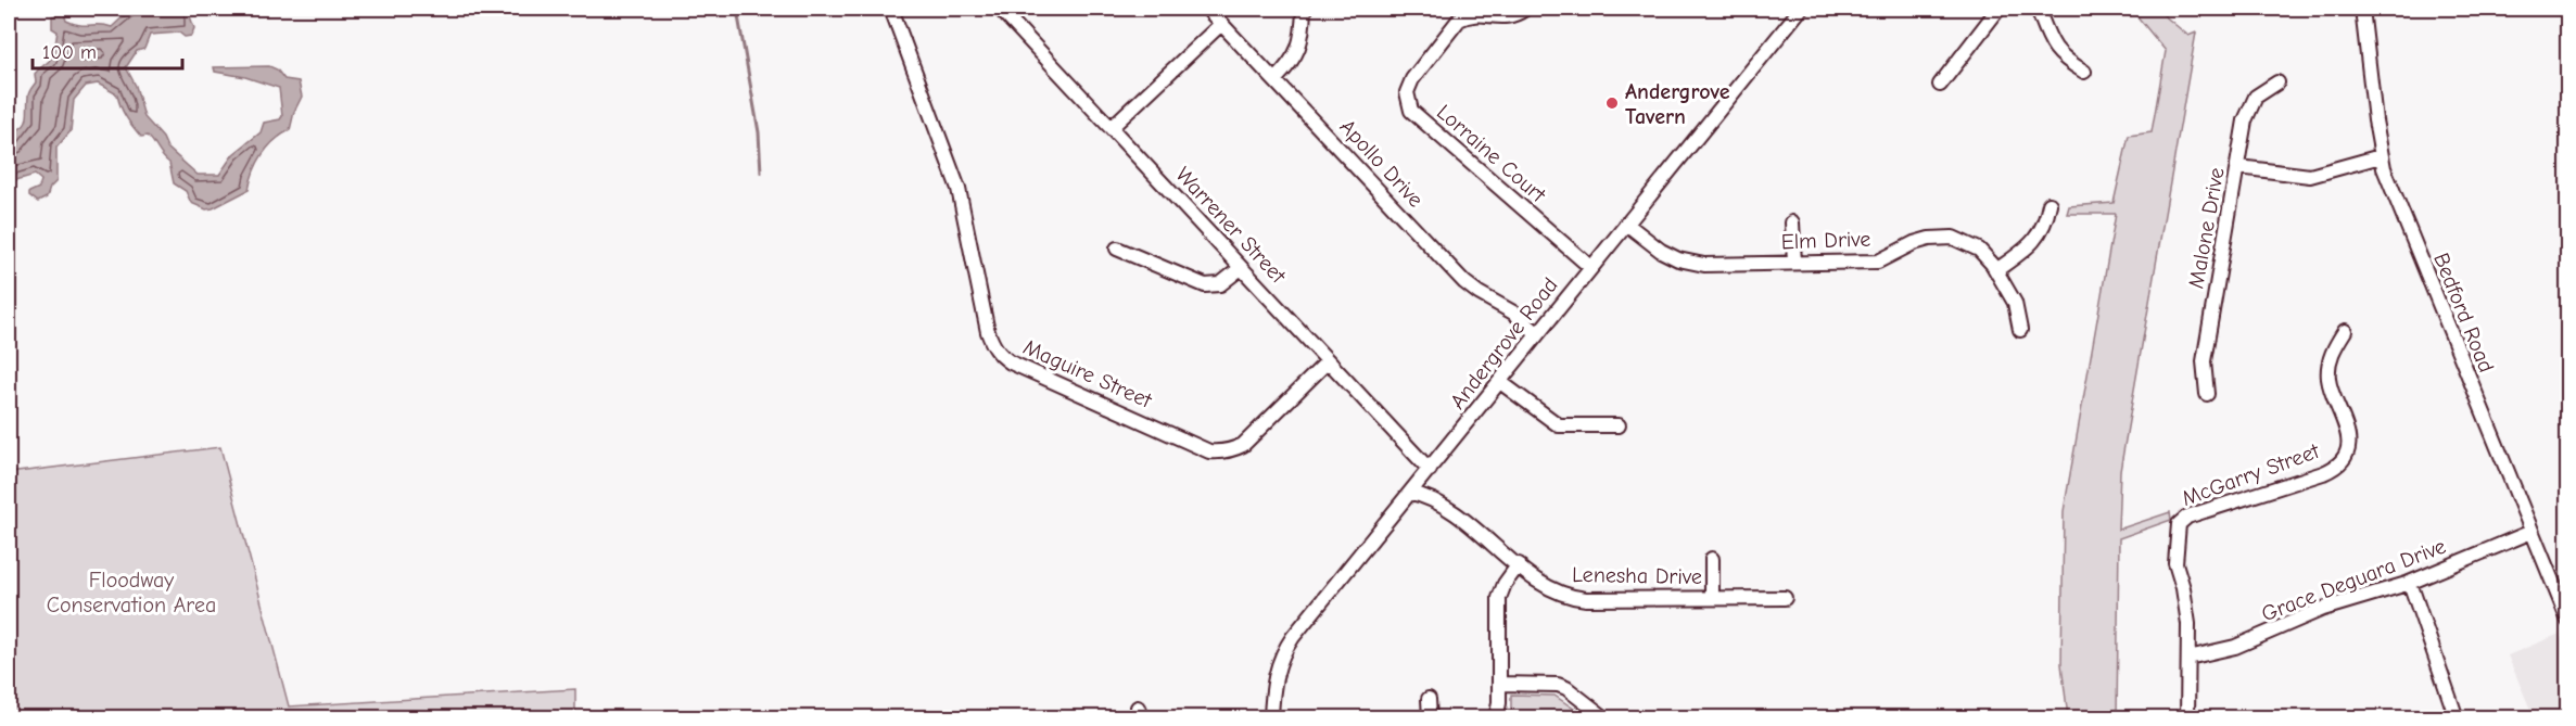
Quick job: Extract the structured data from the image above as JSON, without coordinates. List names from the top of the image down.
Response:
{
  "streets": {
    "street": [
      "Lorraine Court",
      "Apollo Drive",
      "Warrener Street",
      "Malone Drive",
      "Elm Drive",
      "Bedford Road",
      "Andergrove Road",
      "Maguire Street",
      "McGarry Street",
      "Lenesha Drive",
      "Grace Deguara Drive"
    ]
  },
  "crossings": [
    ["Lorraine Court", "Andergrove Road"],
    ["Apollo Drive", "Andergrove Road"],
    ["Warrener Street", "Andergrove Road"],
    ["Warrener Street", "Maguire Street"],
    ["Warrener Street", "Lenesha Drive"],
    ["Elm Drive", "Andergrove Road"],
    ["Bedford Road", "Grace Deguara Drive"],
    ["Andergrove Road", "Lenesha Drive"],
    ["McGarry Street", "Grace Deguara Drive"]
  ],
  "parks": ["Floodway Conservation Area"],
  "places": ["Andergrove Tavern"],
  "scale_bar": "100 m"
}
